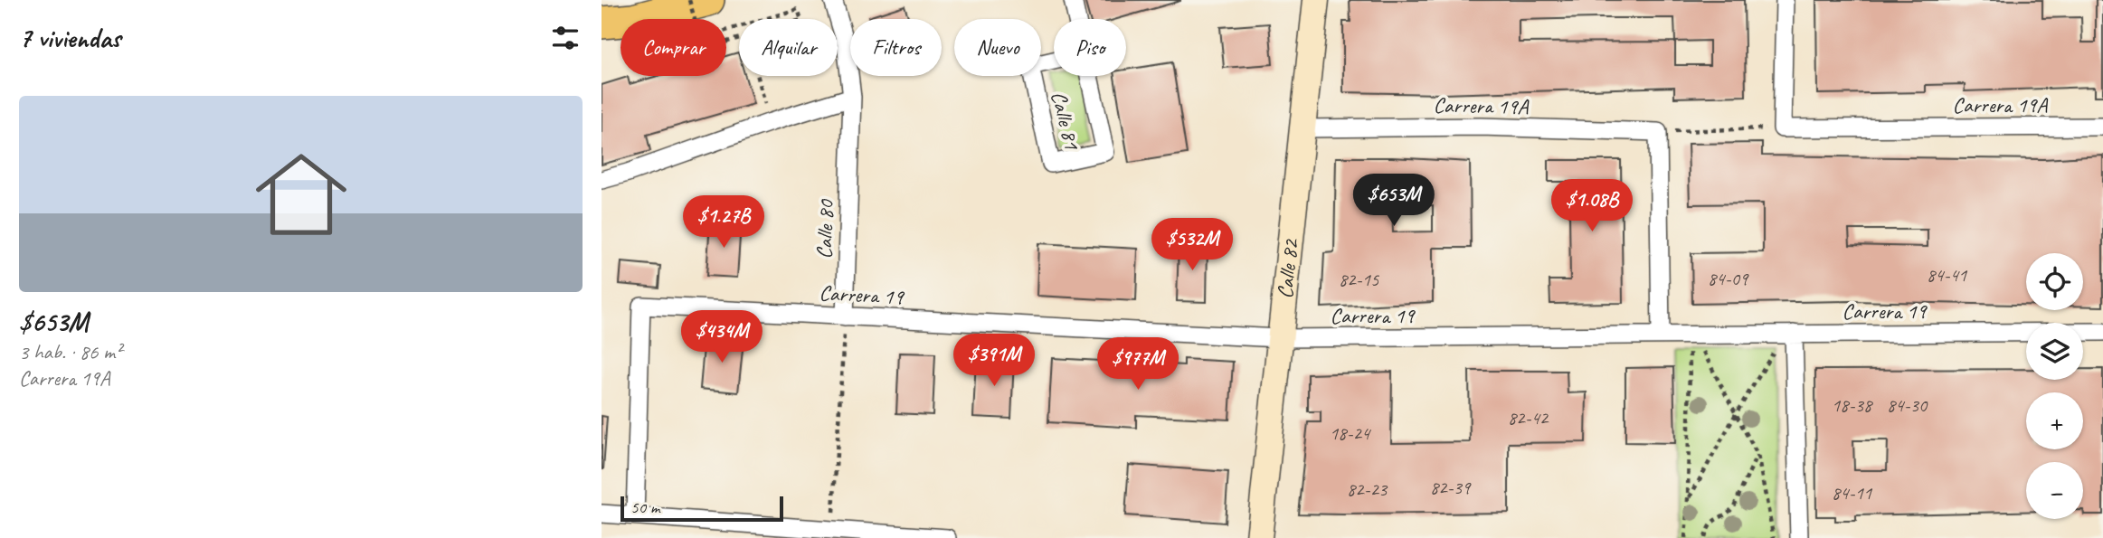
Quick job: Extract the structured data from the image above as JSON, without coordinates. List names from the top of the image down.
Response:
{
  "streets": {
    "main road": ["Calle 82"],
    "street": [
      "Carrera 19A",
      "Calle 81",
      "Calle 80",
      "Carrera 19"
    ]
  },
  "crossings": [
    ["Carrera 19A", "Calle 82"],
    ["Calle 80", "Carrera 19"],
    ["Calle 82", "Carrera 19"]
  ],
  "house_numbers": [
    "84-41",
    "84-09",
    "82-15",
    "18-38",
    "84-30",
    "82-42",
    "18-24",
    "82-39",
    "82-23",
    "84-11"
  ],
  "scale_bar": "50 m",
  "page": {
    "heading": "7 viviendas",
    "chip": [
      "Comprar",
      "Alquilar",
      "Filtros",
      "Nuevo",
      "Piso"
    ],
    "list": [
      {
        "name": "$653M",
        "note": "3 hab. · 86 m² · Carrera 19A"
      }
    ],
    "price": [
      "$653M",
      "$1.08B",
      "$1.27B",
      "$532M",
      "$434M",
      "$391M",
      "$977M"
    ],
    "map_buttons": ["+", "−"],
    "scale": "50 m"
  }
}
